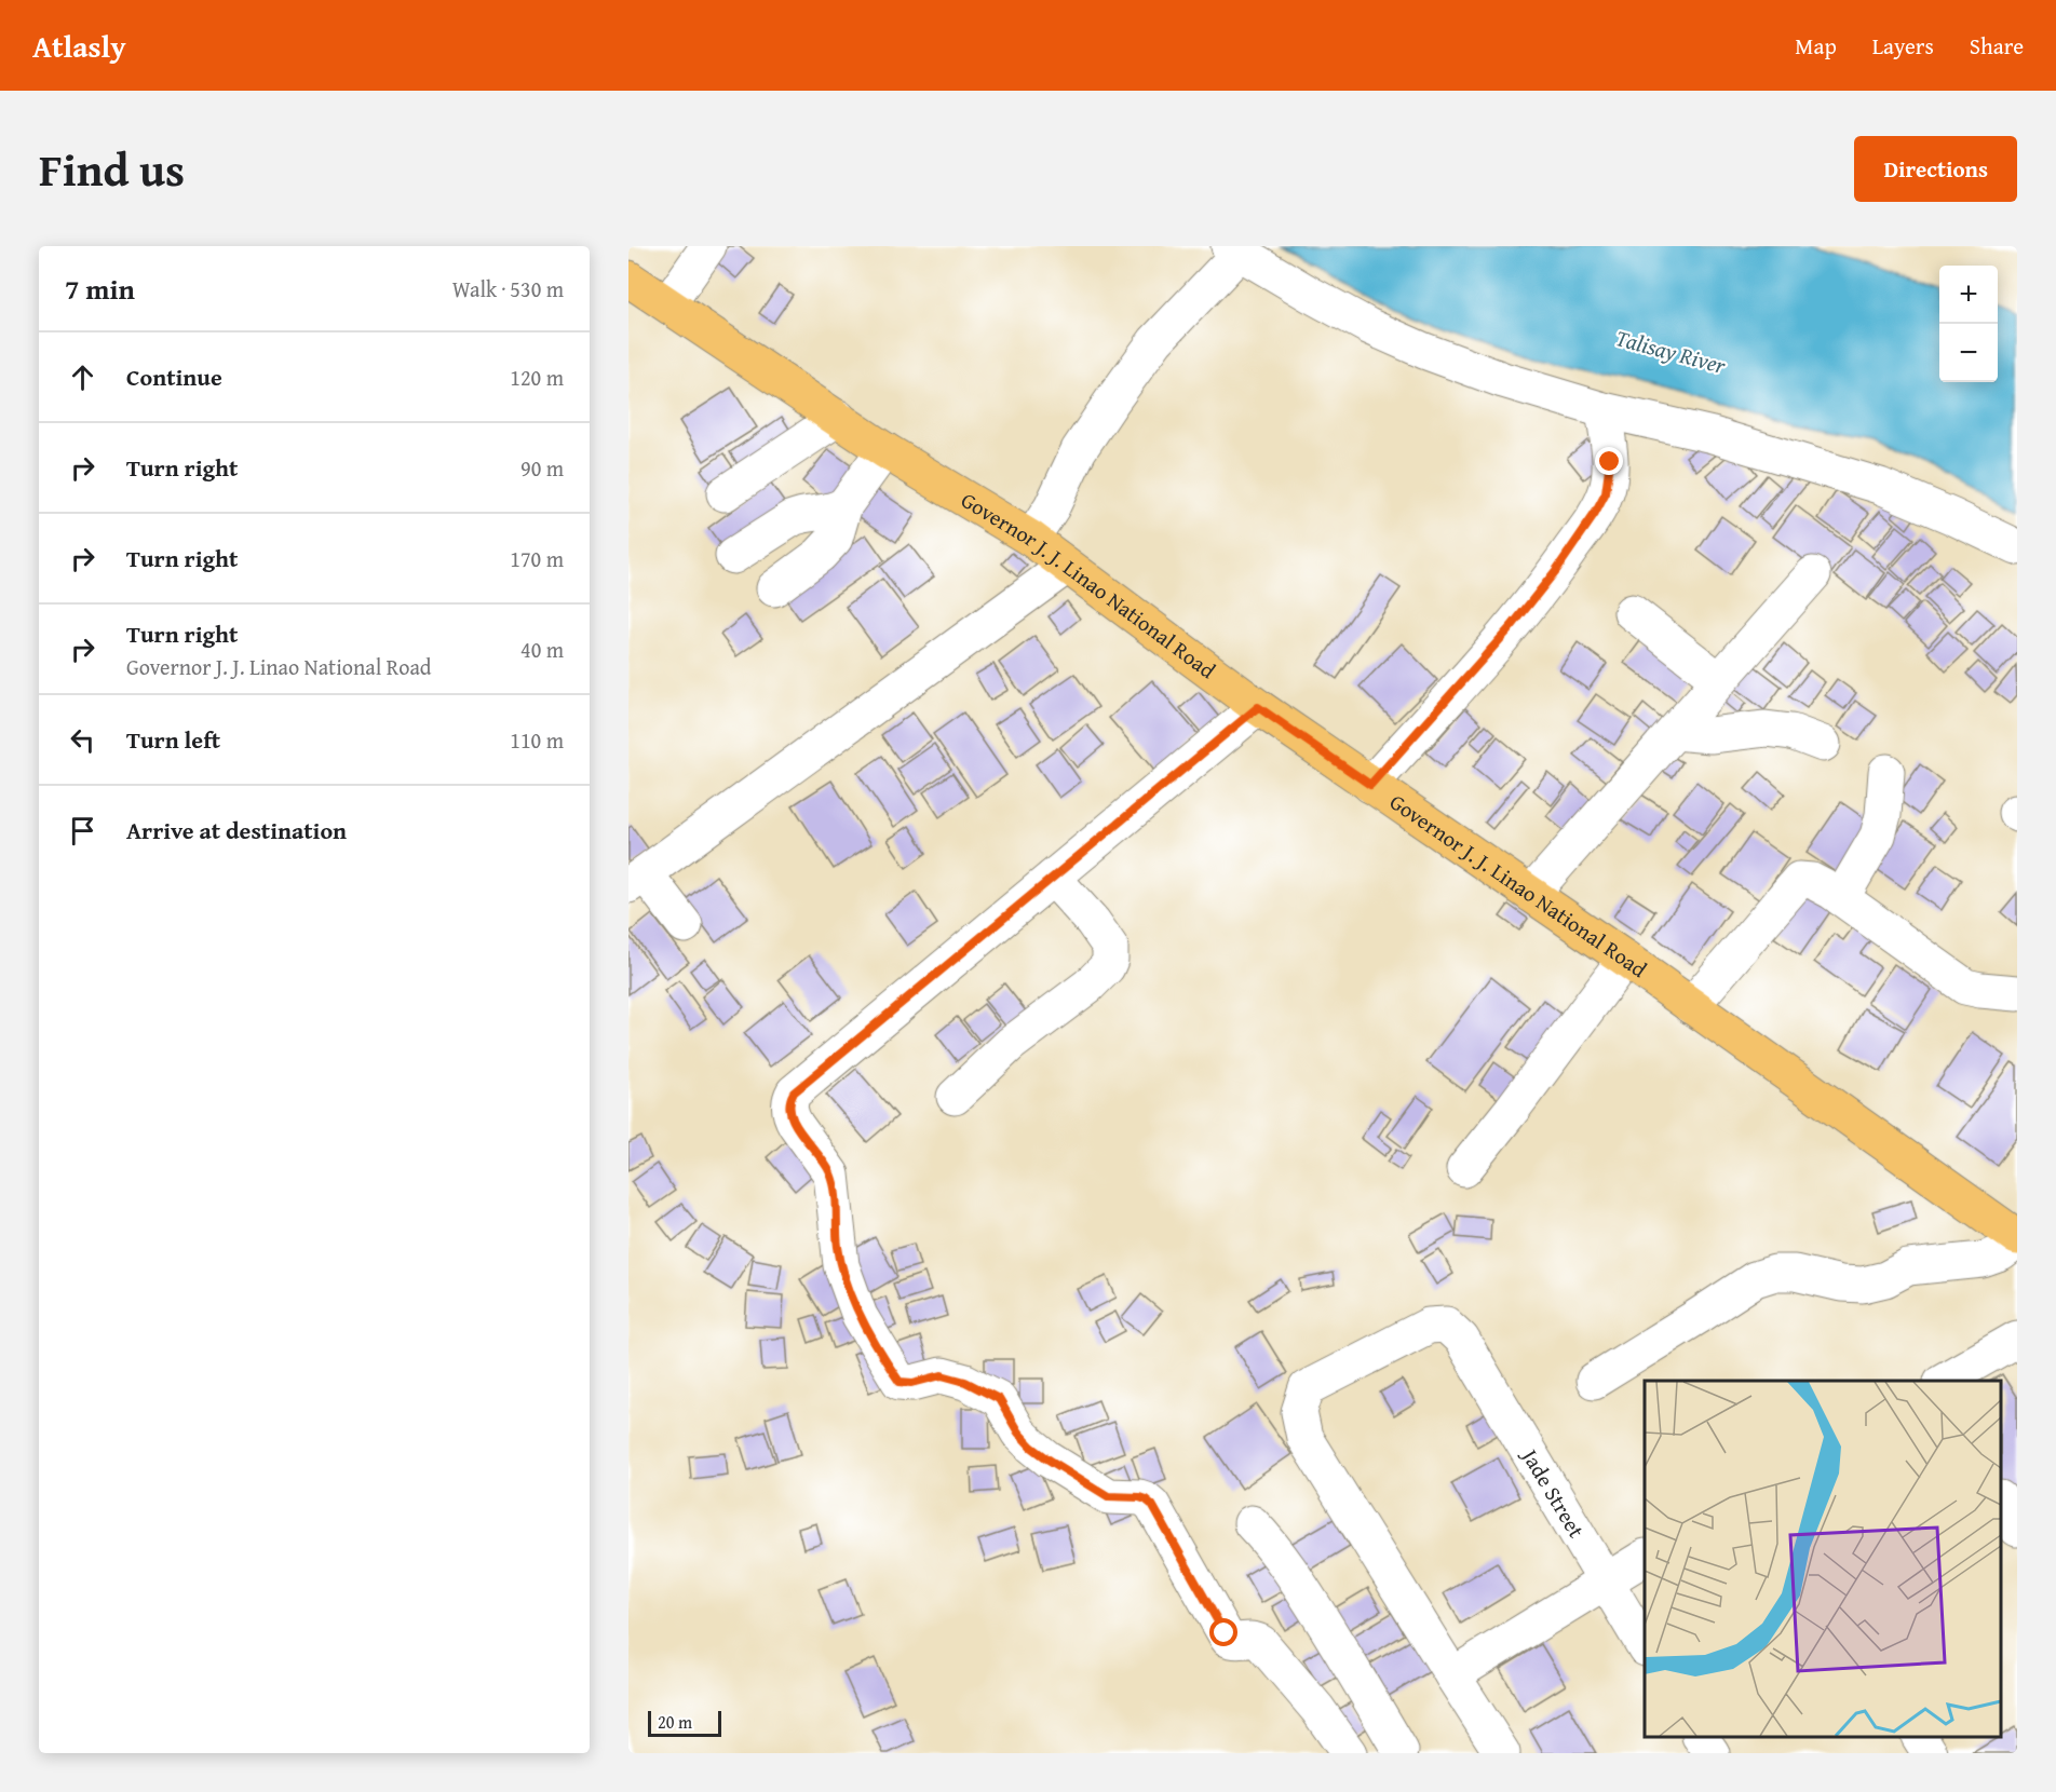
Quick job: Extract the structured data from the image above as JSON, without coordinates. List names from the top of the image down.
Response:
{
  "streets": {
    "main road": ["Governor J. J. Linao National Road"],
    "street": ["Jade Street"]
  },
  "water": ["Talisay River"],
  "scale_bar": "20 m",
  "page": {
    "header": "Atlasly",
    "nav": ["Map", "Layers", "Share"],
    "title": "Find us",
    "buttons": "Directions",
    "heading": ["7 min", "Walk · 530 m"],
    "map_buttons": ["+", "−"],
    "list": [
      ["Continue", "120 m"],
      ["Turn right", "90 m"],
      ["Turn right", "170 m"],
      ["Turn right", "Governor J. J. Linao National Road", "40 m"],
      ["Turn left", "110 m"],
      "Arrive at destination"
    ],
    "scale": "20 m"
  }
}
